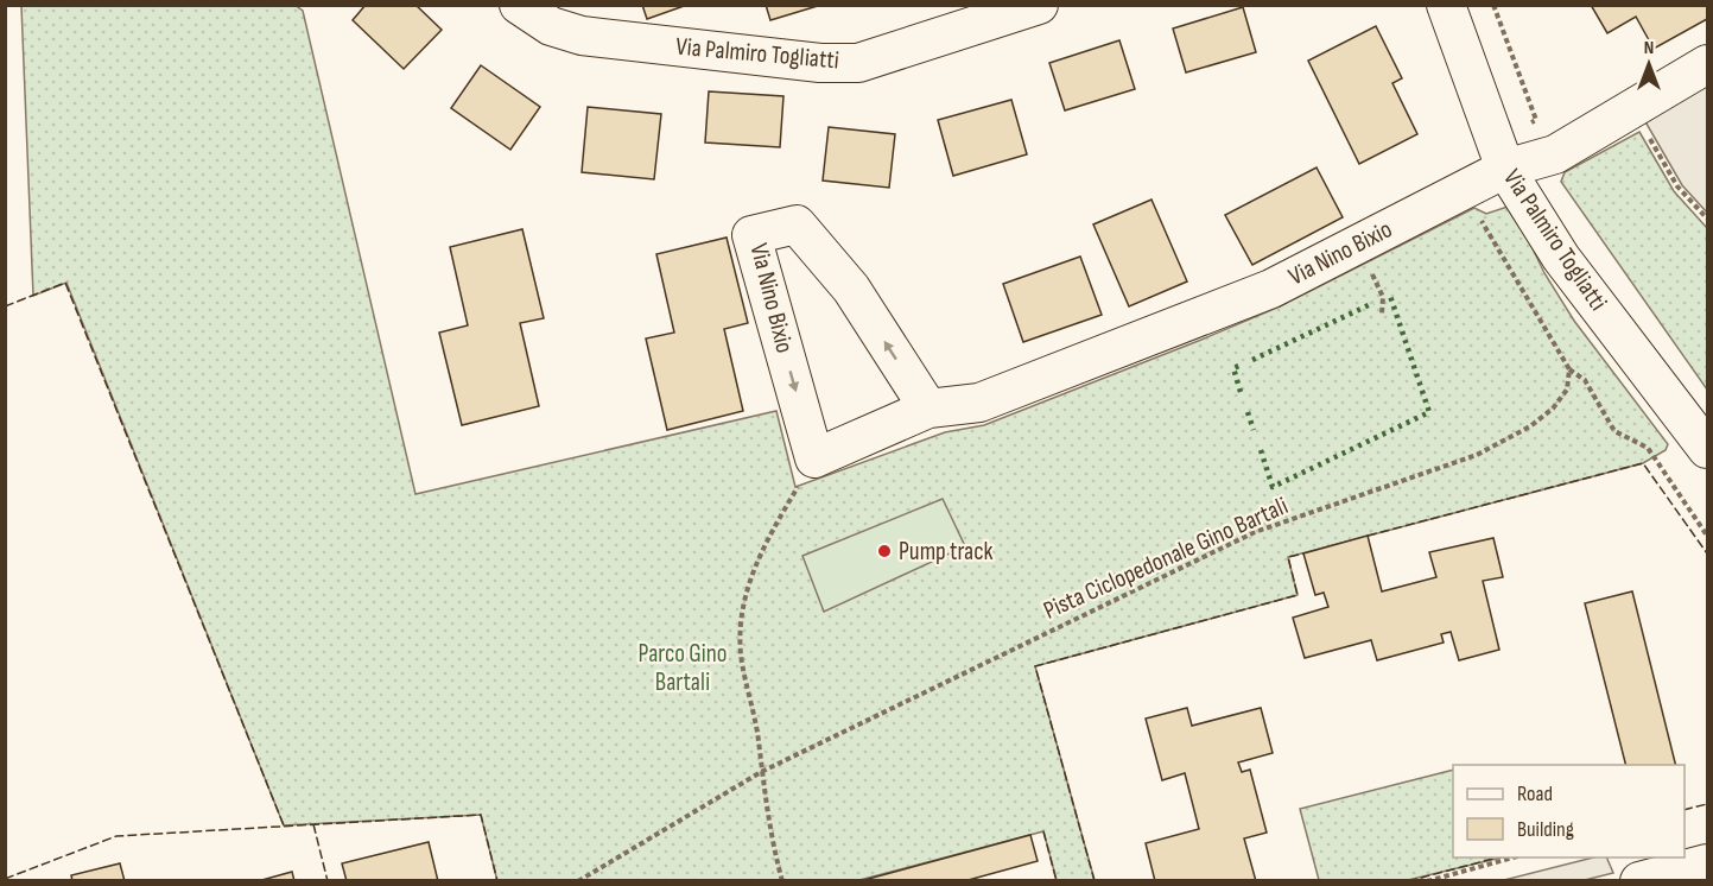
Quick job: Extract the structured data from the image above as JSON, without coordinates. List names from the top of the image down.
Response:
{
  "streets": {
    "street": ["Via Palmiro Togliatti", "Via Nino Bixio"],
    "path": ["Pista Ciclopedonale Gino Bartali"]
  },
  "crossings": [
    ["Via Palmiro Togliatti", "Via Nino Bixio"]
  ],
  "parks": ["Parco Gino Bartali"],
  "places": ["Pump track"],
  "legend": ["Road", "Building"],
  "north": "top"
}
